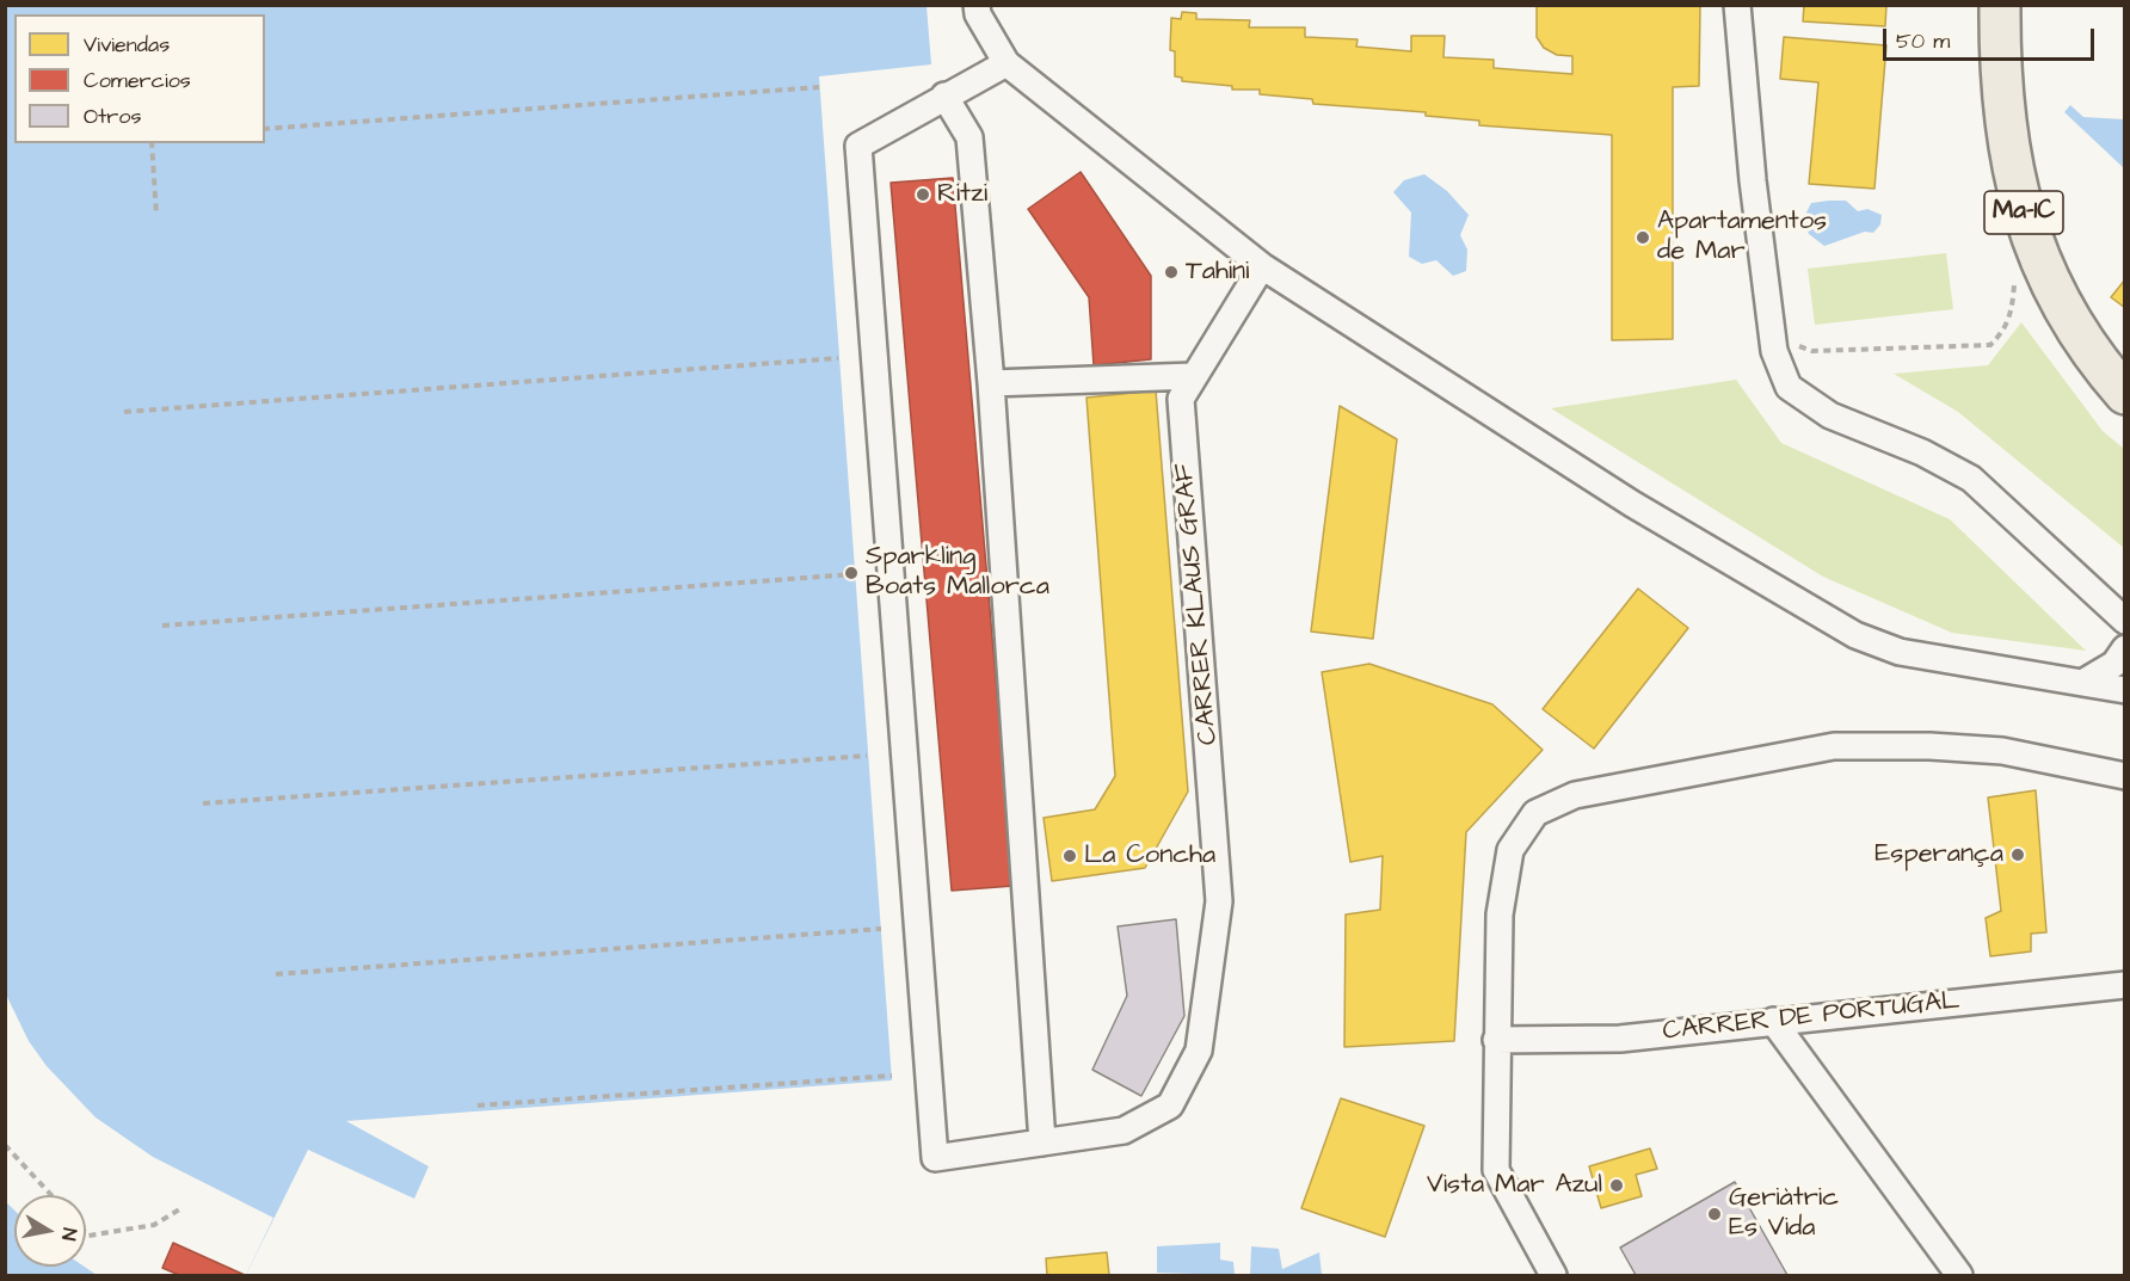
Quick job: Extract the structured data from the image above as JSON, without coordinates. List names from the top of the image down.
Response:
{
  "streets": {
    "main road": ["Ma-1C"],
    "street": ["CARRER KLAUS GRAF", "CARRER DE PORTUGAL"]
  },
  "places": [
    "Ritzi",
    "Apartamentos de Mar",
    "Tahini",
    "Sparkling Boats Mallorca",
    "Esperança",
    "La Concha",
    "Vista Mar Azul",
    "Geriàtric Es Vida"
  ],
  "legend": ["Viviendas", "Comercios", "Otros"],
  "scale_bar": "50 m",
  "north": "right"
}
